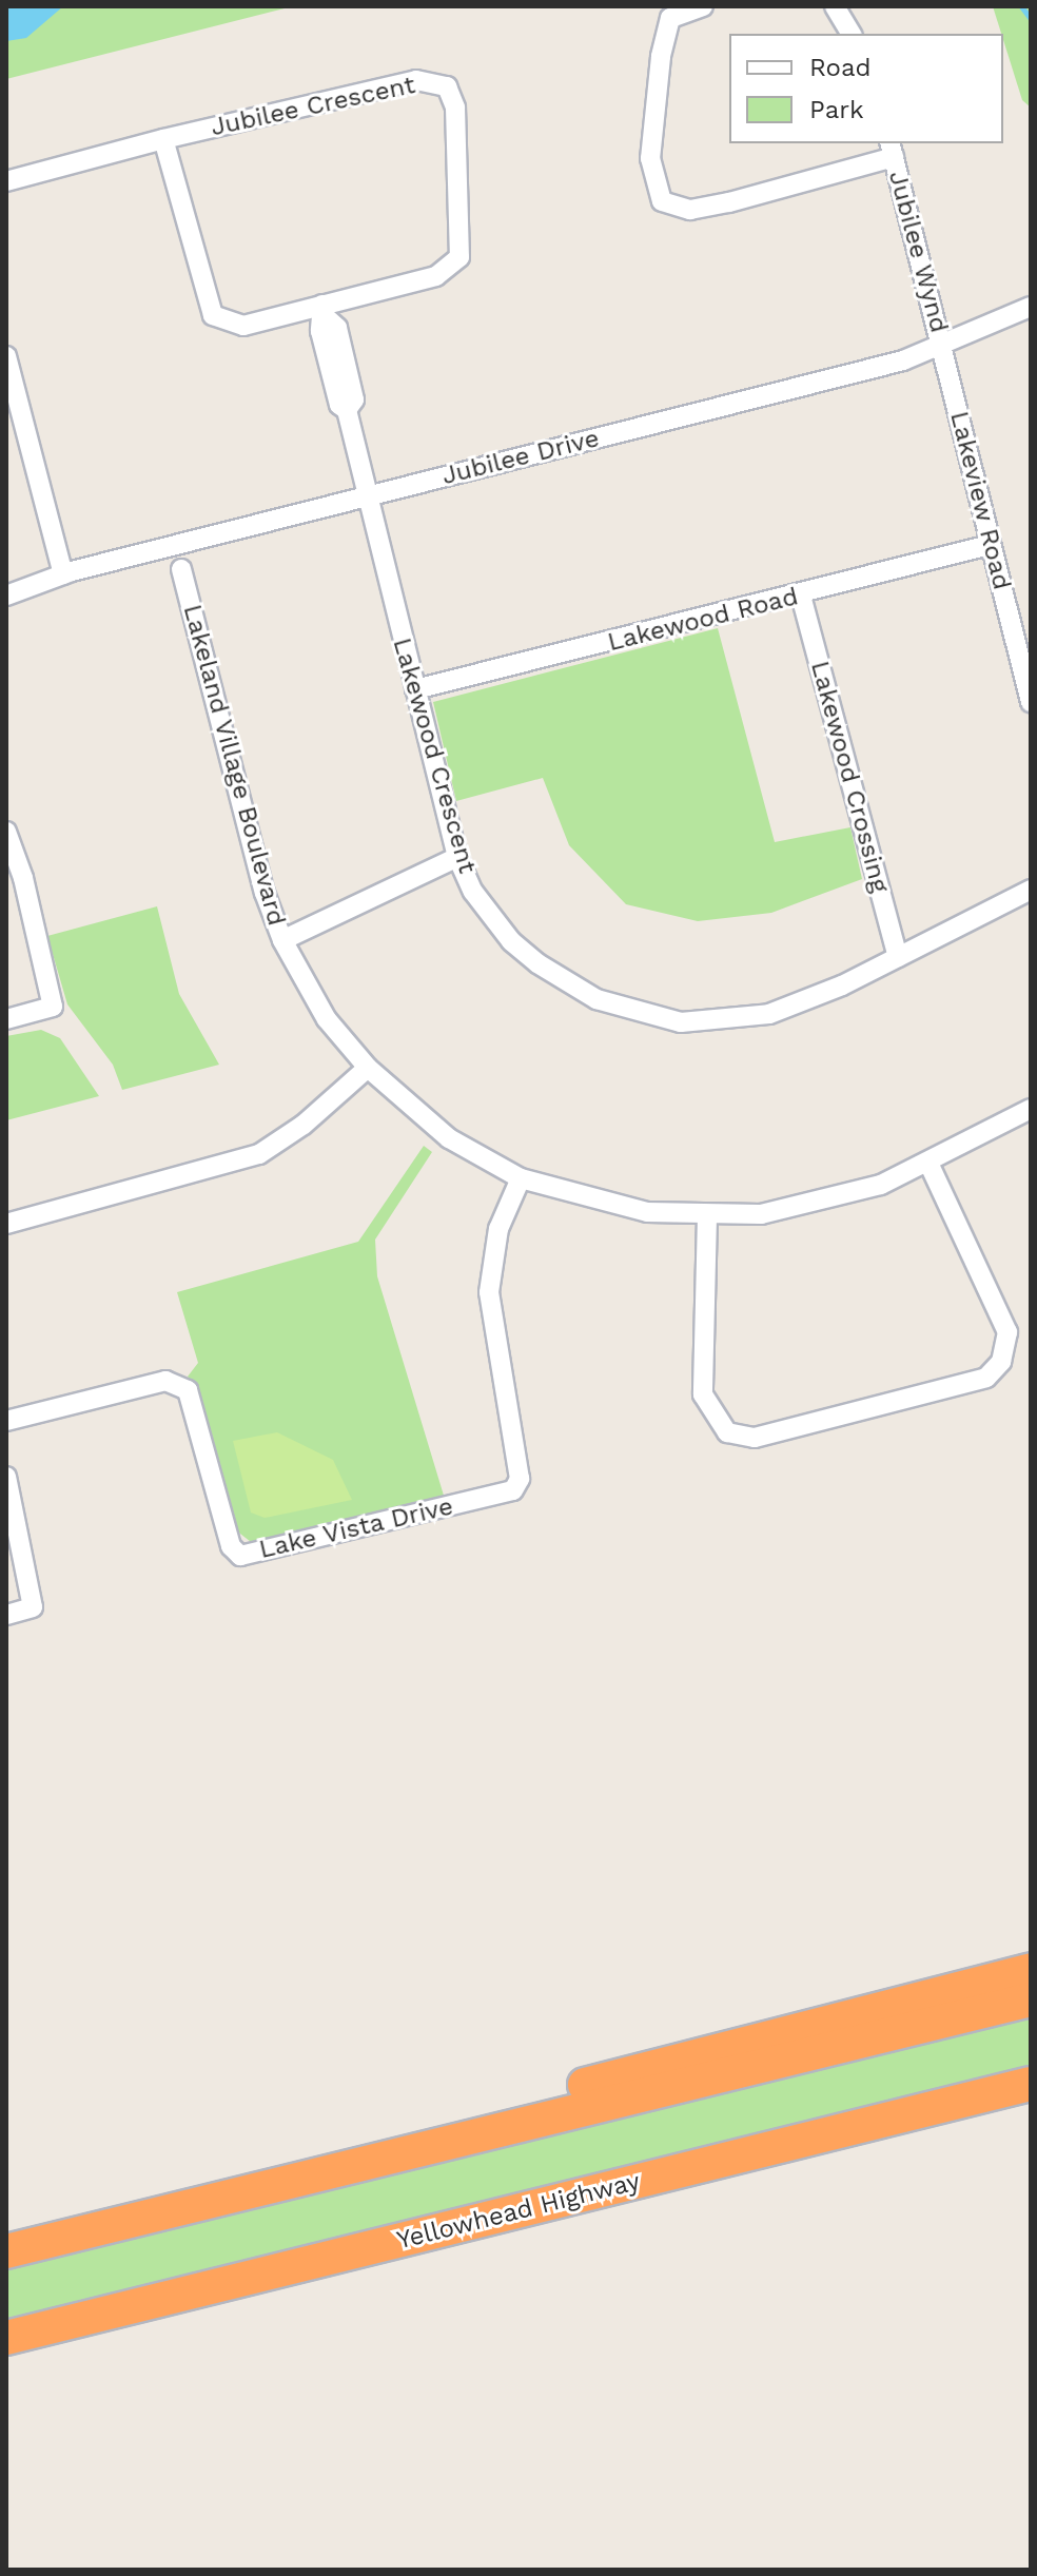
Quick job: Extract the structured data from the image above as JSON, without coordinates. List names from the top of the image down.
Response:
{
  "streets": {
    "highway": ["Yellowhead Highway"],
    "street": [
      "Jubilee Crescent",
      "Jubilee Wynd",
      "Jubilee Drive",
      "Lakeview Road",
      "Lakewood Road",
      "Lakewood Crescent",
      "Lakeland Village Boulevard",
      "Lakewood Crossing",
      "Lake Vista Drive"
    ]
  },
  "crossings": [
    ["Jubilee Wynd", "Jubilee Drive"],
    ["Jubilee Wynd", "Lakeview Road"],
    ["Jubilee Drive", "Lakeview Road"],
    ["Jubilee Drive", "Lakewood Crescent"],
    ["Lakeview Road", "Lakewood Road"],
    ["Lakewood Road", "Lakewood Crescent"],
    ["Lakewood Road", "Lakewood Crossing"],
    ["Lakewood Crescent", "Lakewood Crossing"],
    ["Lakeland Village Boulevard", "Lake Vista Drive"]
  ],
  "legend": ["Road", "Park"]
}
